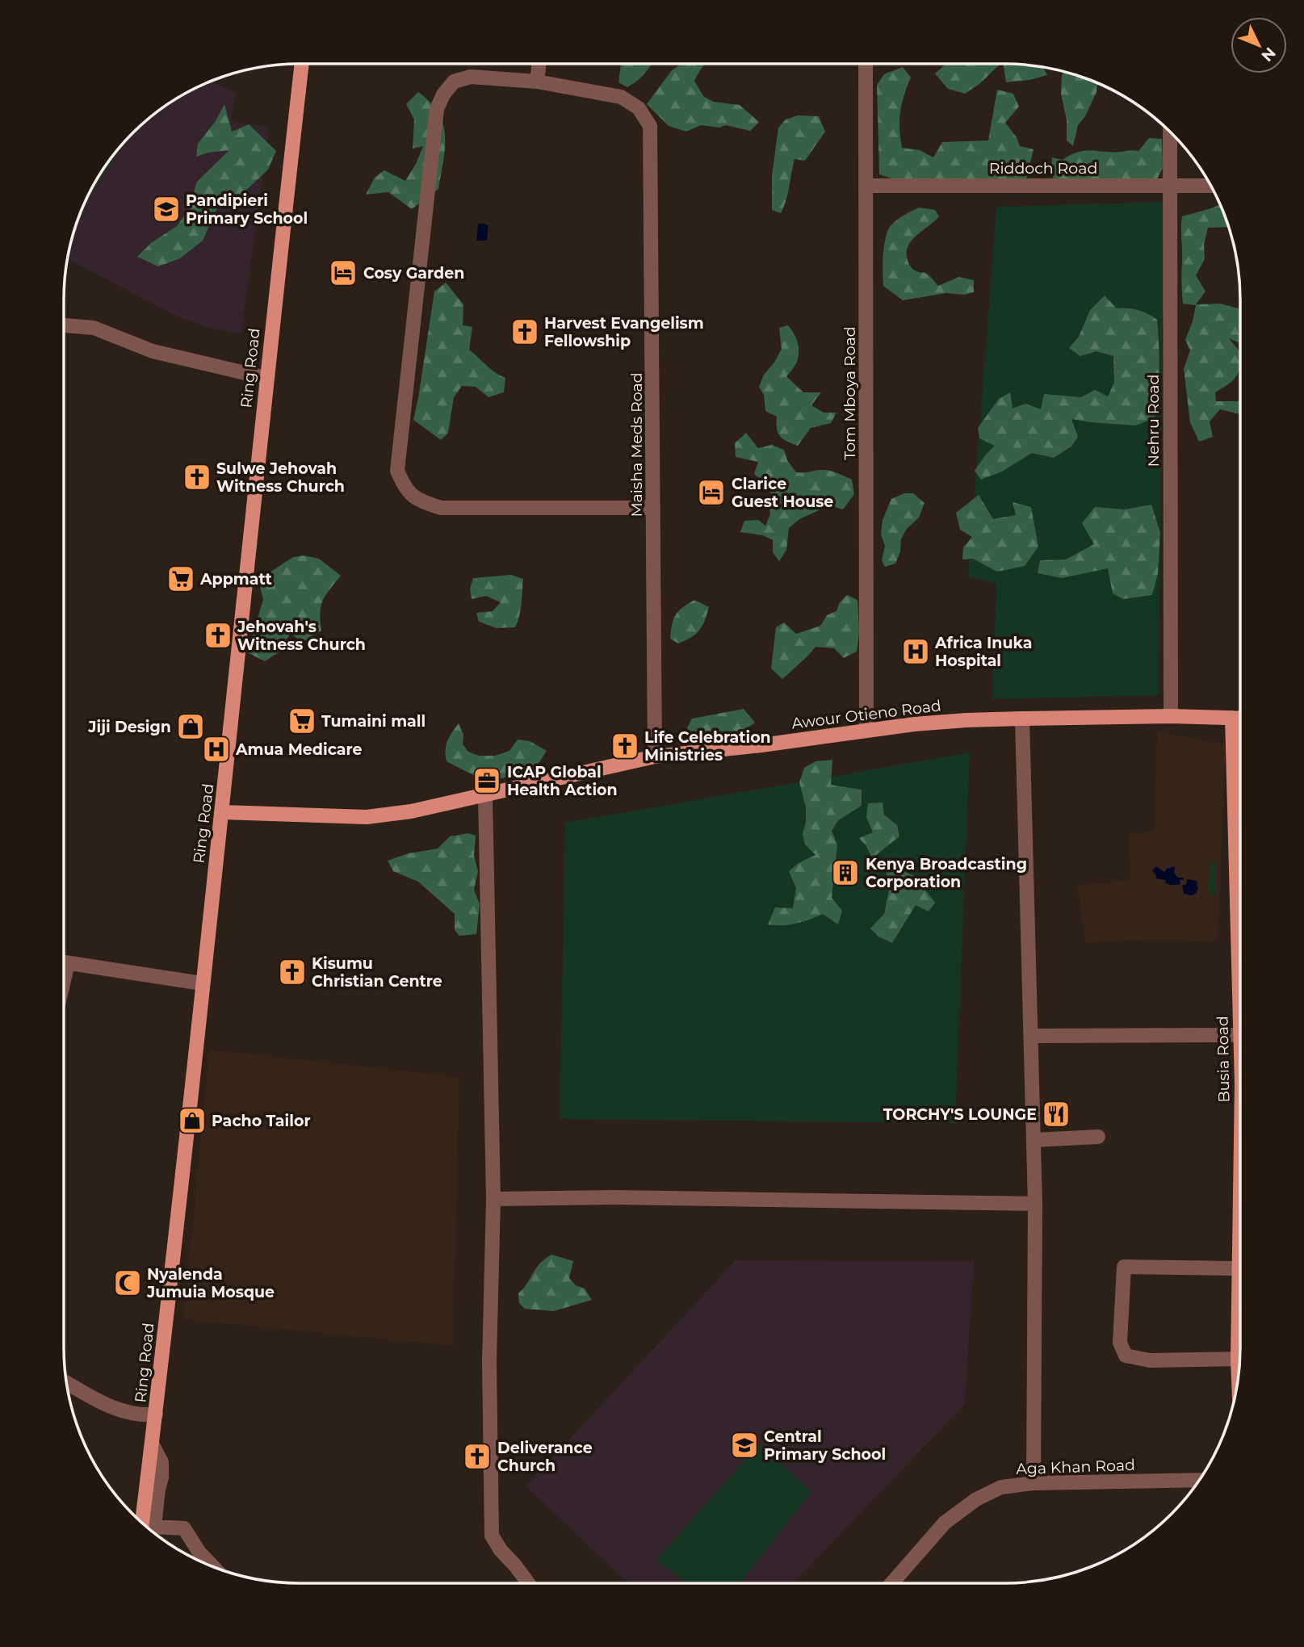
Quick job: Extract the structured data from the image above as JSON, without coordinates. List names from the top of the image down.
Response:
{
  "streets": {
    "main road": ["Ring Road", "Awour Otieno Road", "Busia Road"],
    "street": [
      "Riddoch Road",
      "Tom Mboya Road",
      "Nehru Road",
      "Maisha Meds Road",
      "Aga Khan Road"
    ]
  },
  "crossings": [
    ["Riddoch Road", "Tom Mboya Road"],
    ["Riddoch Road", "Nehru Road"],
    ["Ring Road", "Awour Otieno Road"],
    ["Tom Mboya Road", "Awour Otieno Road"],
    ["Nehru Road", "Awour Otieno Road"],
    ["Maisha Meds Road", "Awour Otieno Road"],
    ["Awour Otieno Road", "Busia Road"]
  ],
  "places": {
    "school or university": ["Pandipieri Primary School", "Central Primary School"],
    "hotel": ["Cosy Garden", "Clarice Guest House"],
    "church": [
      "Harvest Evangelism Fellowship",
      "Sulwe Jehovah Witness Church",
      "Jehovah's Witness Church",
      "Life Celebration Ministries",
      "Kisumu Christian Centre",
      "Deliverance Church"
    ],
    "supermarket": ["Appmatt", "Tumaini mall"],
    "hospital": ["Africa Inuka Hospital", "Amua Medicare"],
    "shop": ["Jiji Design", "Pacho Tailor"],
    "office": ["ICAP Global Health Action"],
    "building": ["Kenya Broadcasting Corporation"],
    "restaurant": ["TORCHY'S LOUNGE"],
    "mosque": ["Nyalenda Jumuia Mosque"]
  },
  "north": "bottom right"
}
